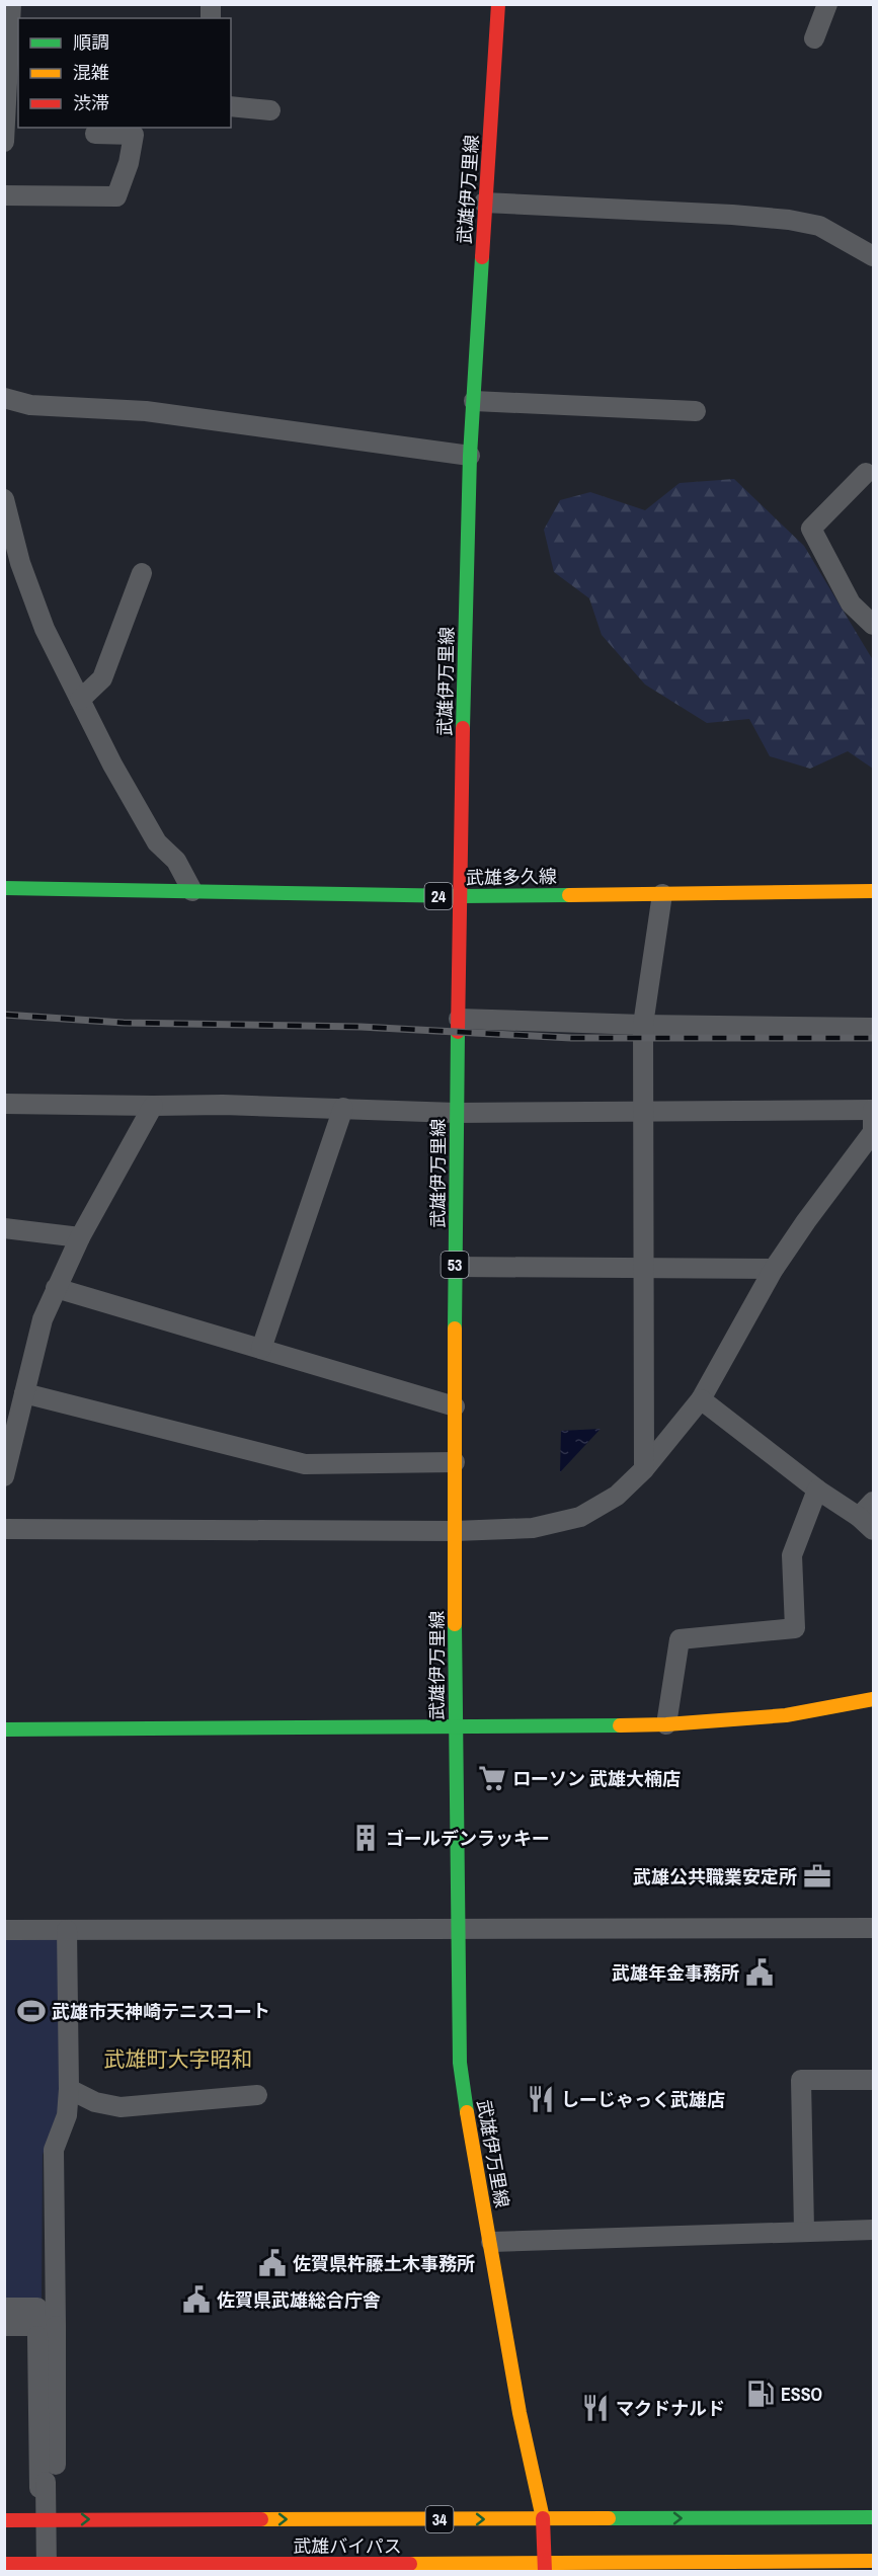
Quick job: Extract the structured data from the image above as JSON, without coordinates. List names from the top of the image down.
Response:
{
  "streets": {
    "main road": [
      "武雄伊万里線",
      "武雄多久線",
      "24",
      "53",
      "34",
      "武雄バイパス"
    ]
  },
  "crossings": [
    ["武雄伊万里線", "武雄多久線"],
    ["武雄伊万里線", "武雄バイパス"]
  ],
  "districts": ["武雄町大字昭和"],
  "places": {
    "supermarket": ["ローソン 武雄大楠店"],
    "building": ["ゴールデンラッキー"],
    "office": ["武雄公共職業安定所"],
    "public building": ["武雄年金事務所", "佐賀県杵藤土木事務所", "佐賀県武雄総合庁舎"],
    "sports": ["武雄市天神崎テニスコート"],
    "restaurant": ["しーじゃっく武雄店", "マクドナルド"],
    "fuel station": ["ESSO"]
  },
  "legend": ["順調", "混雑", "渋滞"]
}
